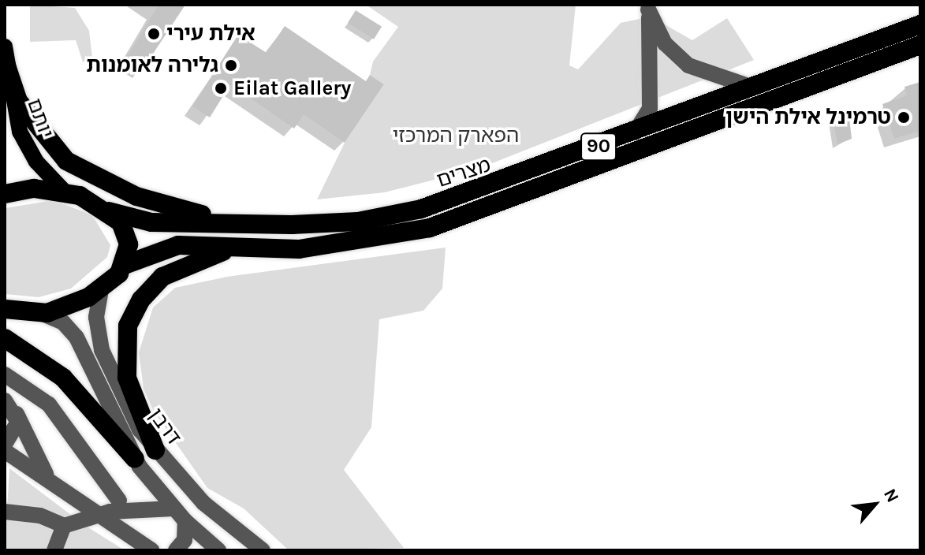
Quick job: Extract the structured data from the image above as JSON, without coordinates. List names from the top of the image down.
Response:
{
  "streets": {
    "highway": ["90", "מצרים"],
    "main road": ["יותם"],
    "street": ["דרבן"]
  },
  "crossings": [
    ["יותם", "90"],
    ["90", "מצרים"],
    ["90", "דרבן"]
  ],
  "parks": ["הפארק המרכזי"],
  "places": [
    "אילת עירי",
    "גלירה לאומנות",
    "Eilat Gallery",
    "טרמינל אילת הישן"
  ],
  "north": "top right"
}
